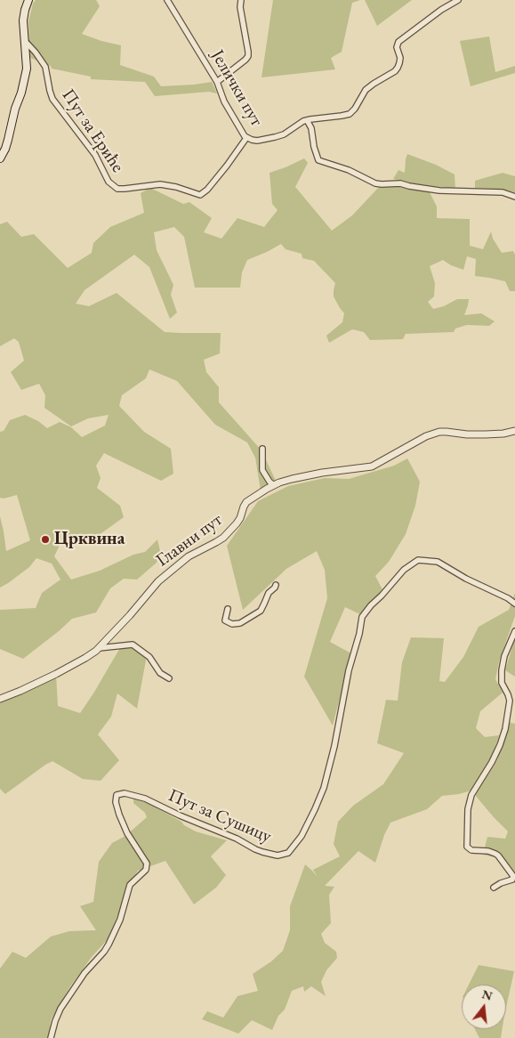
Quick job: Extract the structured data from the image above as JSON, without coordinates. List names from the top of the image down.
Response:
{
  "streets": {
    "street": [
      "Јелички пут",
      "Пут за Ериће",
      "Главни пут",
      "Пут за Сушицу"
    ]
  },
  "crossings": [
    ["Јелички пут", "Пут за Ериће"]
  ],
  "places": ["Црквина"],
  "north": "top"
}
